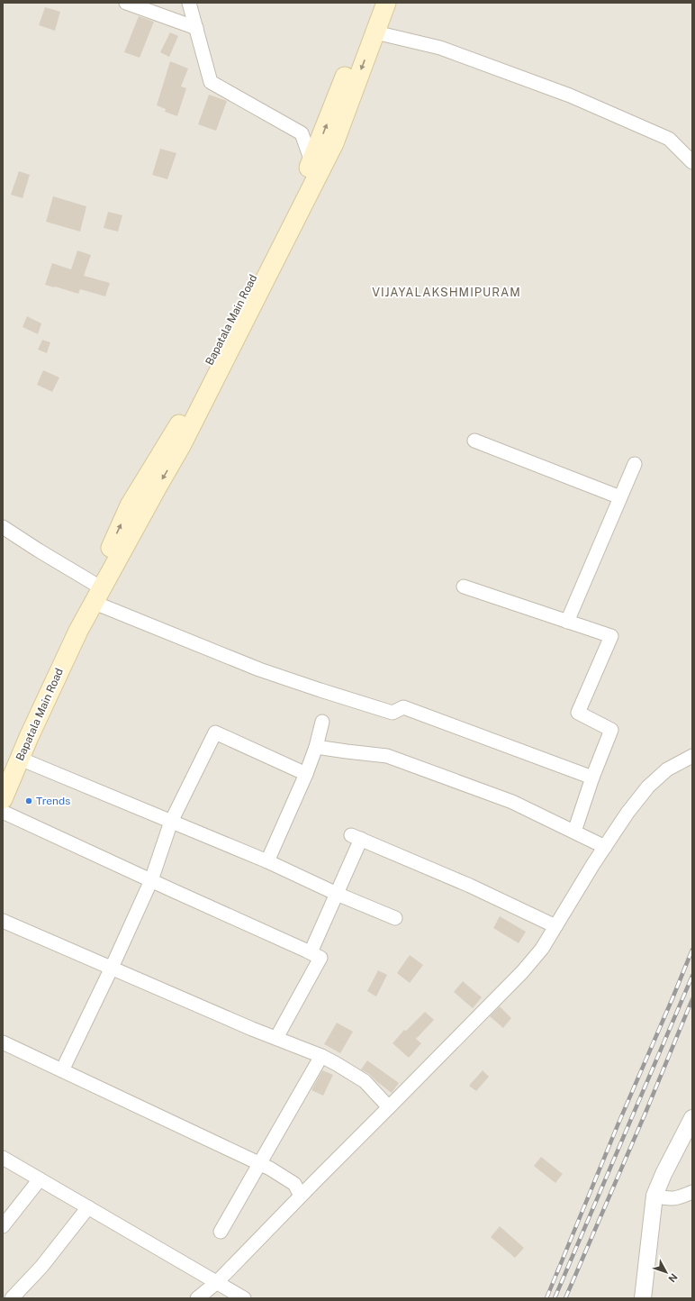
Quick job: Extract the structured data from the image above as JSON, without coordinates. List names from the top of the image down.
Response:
{
  "streets": {
    "main road": ["Bapatala Main Road"]
  },
  "districts": ["VIJAYALAKSHMIPURAM"],
  "places": ["Trends"],
  "north": "bottom right"
}
